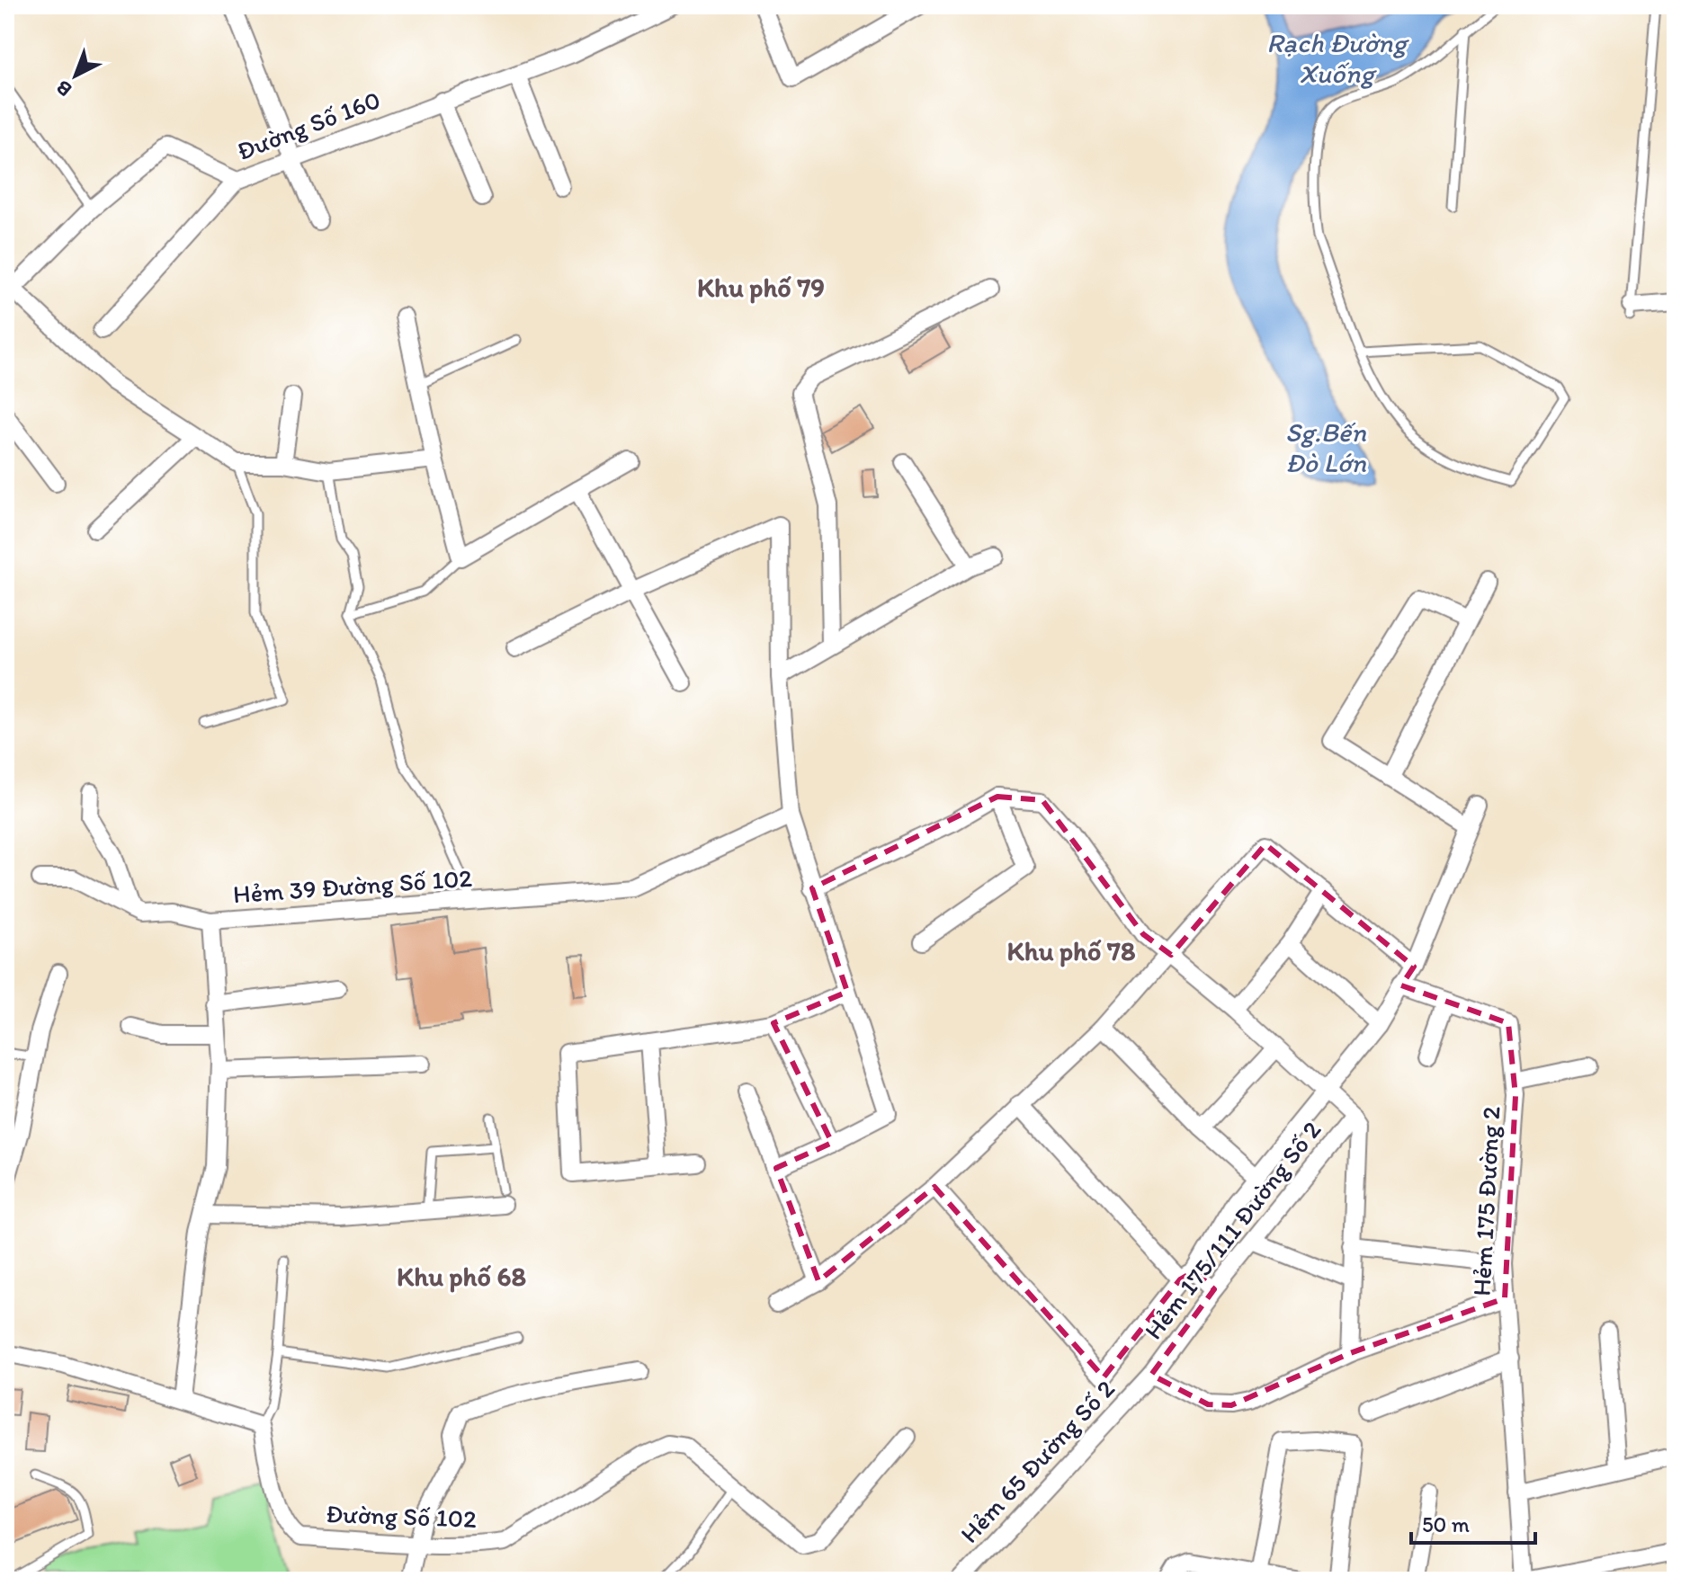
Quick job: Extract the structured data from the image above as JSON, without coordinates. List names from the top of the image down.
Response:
{
  "streets": {
    "street": [
      "Đường Số 160",
      "Hẻm 39 Đường Số 102",
      "Hẻm 175 Đường 2",
      "Hẻm 175/111 Đường Số 2",
      "Hẻm 65 Đường Số 2",
      "Đường Số 102"
    ]
  },
  "crossings": [
    ["Hẻm 175/111 Đường Số 2", "Hẻm 65 Đường Số 2"]
  ],
  "districts": ["Khu phố 79", "Khu phố 78", "Khu phố 68"],
  "water": ["Rạch Đường Xuống", "Sg.Bến Đò Lớn"],
  "scale_bar": "50 m",
  "north": "bottom left"
}
